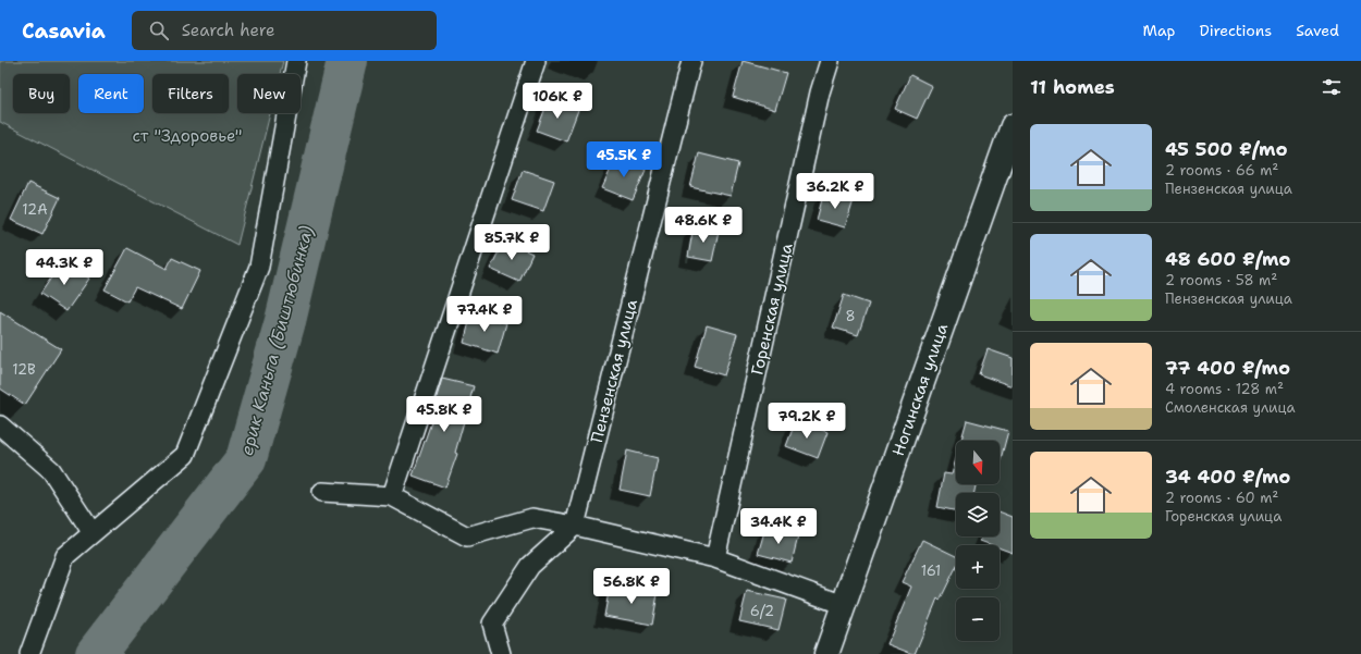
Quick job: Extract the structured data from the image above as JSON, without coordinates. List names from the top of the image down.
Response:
{
  "streets": {
    "main road": ["Ногинская улица"],
    "street": ["Горенская улица", "Пензенская улица"]
  },
  "water": ["ерик Каньга (Биштюбинка)"],
  "parks": ["ст \"Здоровье\""],
  "house_numbers": [
    "12А",
    "8",
    "12В",
    "161",
    "6/2"
  ],
  "north": "bottom",
  "page": {
    "header": "Casavia",
    "search": "Search here",
    "nav": ["Map", "Directions", "Saved"],
    "heading": "11 homes",
    "chip": [
      "Buy",
      "Rent",
      "Filters",
      "New"
    ],
    "price": [
      "106K ₽",
      "45.5K ₽",
      "36.2K ₽",
      "48.6K ₽",
      "85.7K ₽",
      "44.3K ₽",
      "77.4K ₽",
      "45.8K ₽",
      "79.2K ₽",
      "34.4K ₽",
      "56.8K ₽"
    ],
    "list": [
      {
        "name": "45 500 ₽/mo",
        "note": "2 rooms · 66 m² · Пензенская улица"
      },
      {
        "name": "48 600 ₽/mo",
        "note": "2 rooms · 58 m² · Пензенская улица"
      },
      {
        "name": "77 400 ₽/mo",
        "note": "4 rooms · 128 m² · Смоленская улица"
      },
      {
        "name": "34 400 ₽/mo",
        "note": "2 rooms · 60 m² · Горенская улица"
      }
    ],
    "map_buttons": ["+", "−"]
  }
}
